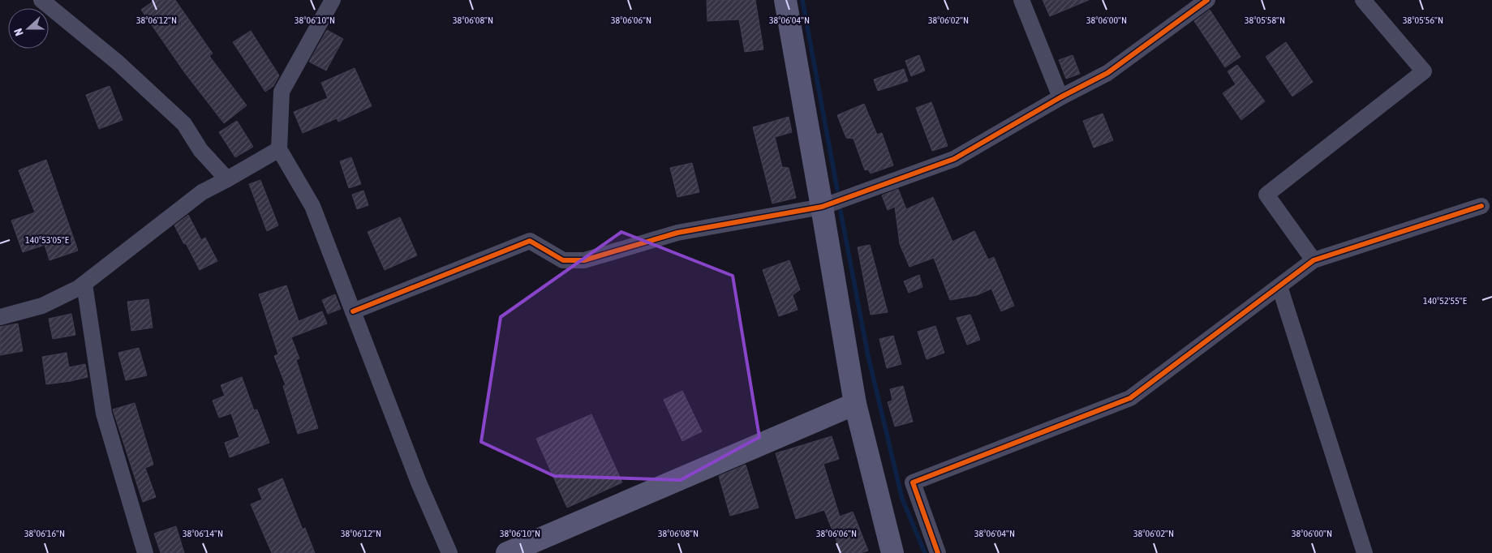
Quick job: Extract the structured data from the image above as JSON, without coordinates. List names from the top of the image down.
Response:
{
  "north": "left",
  "coordinates": [
    "38°06'12\"N",
    "38°06'10\"N",
    "38°06'08\"N",
    "38°06'06\"N",
    "38°06'04\"N",
    "38°06'02\"N",
    "38°06'00\"N",
    "38°05'58\"N",
    "38°05'56\"N",
    "140°53'05\"E",
    "140°52'55\"E",
    "38°06'16\"N",
    "38°06'14\"N"
  ]
}
